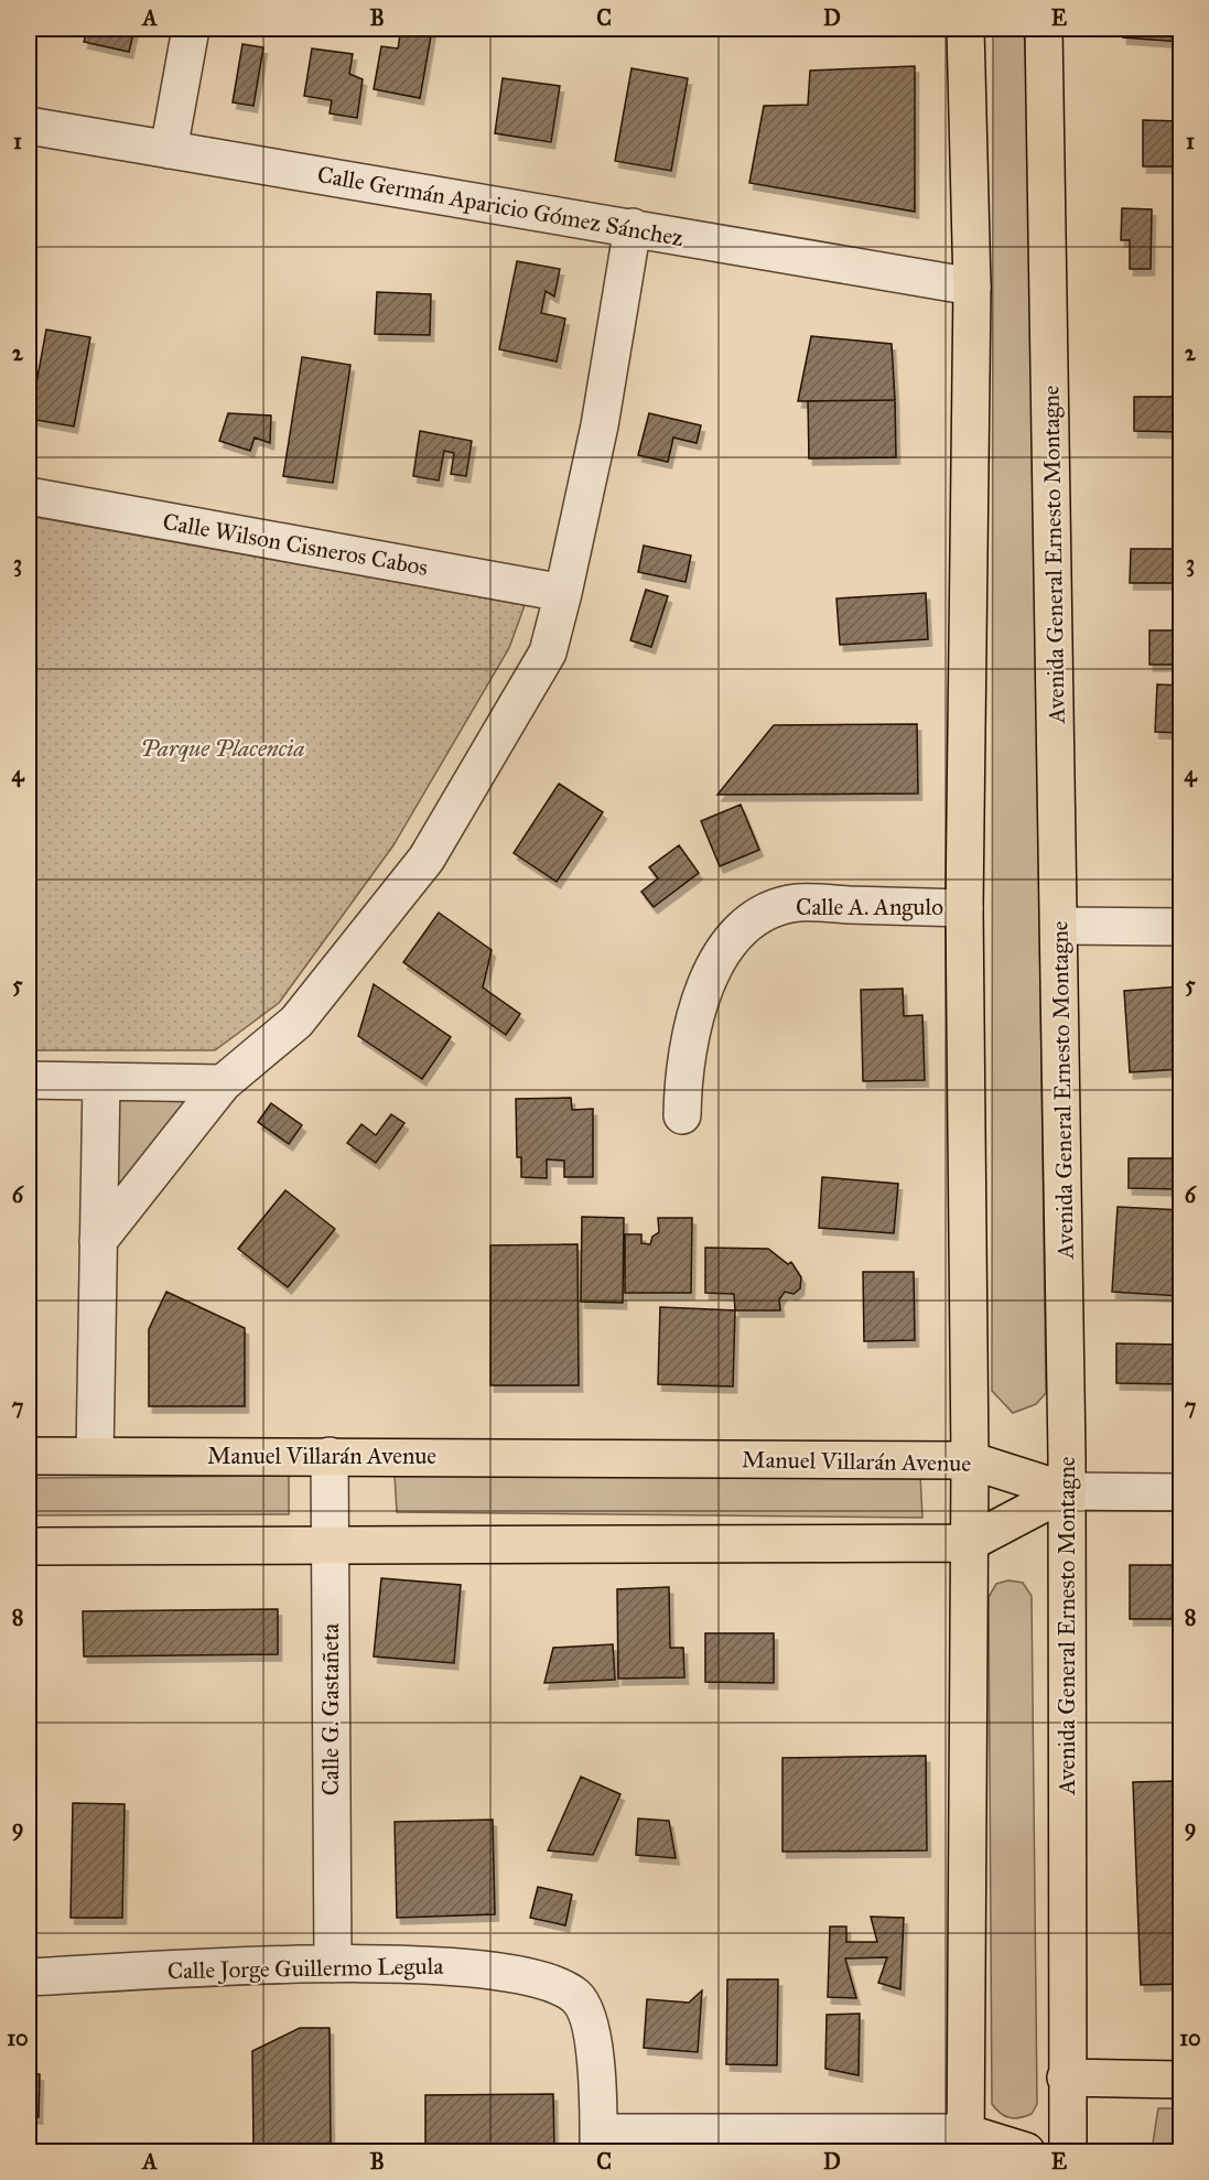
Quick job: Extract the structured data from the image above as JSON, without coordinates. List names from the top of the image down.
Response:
{
  "streets": {
    "main road": ["Avenida General Ernesto Montagne", "Manuel Villarán Avenue"],
    "street": [
      "Calle Germán Aparicio Gómez Sánchez",
      "Calle Wilson Cisneros Cabos",
      "Calle A. Angulo",
      "Calle G. Gastañeta",
      "Calle Jorge Guillermo Legula"
    ]
  },
  "crossings": [
    ["Avenida General Ernesto Montagne", "Manuel Villarán Avenue"],
    ["Manuel Villarán Avenue", "Calle G. Gastañeta"],
    ["Calle G. Gastañeta", "Calle Jorge Guillermo Legula"]
  ],
  "parks": ["Parque Placencia"],
  "grid": {
    "columns": [
      "A",
      "B",
      "C",
      "D",
      "E"
    ],
    "rows": [
      "1",
      "2",
      "3",
      "4",
      "5",
      "6",
      "7",
      "8",
      "9",
      "10"
    ]
  }
}
